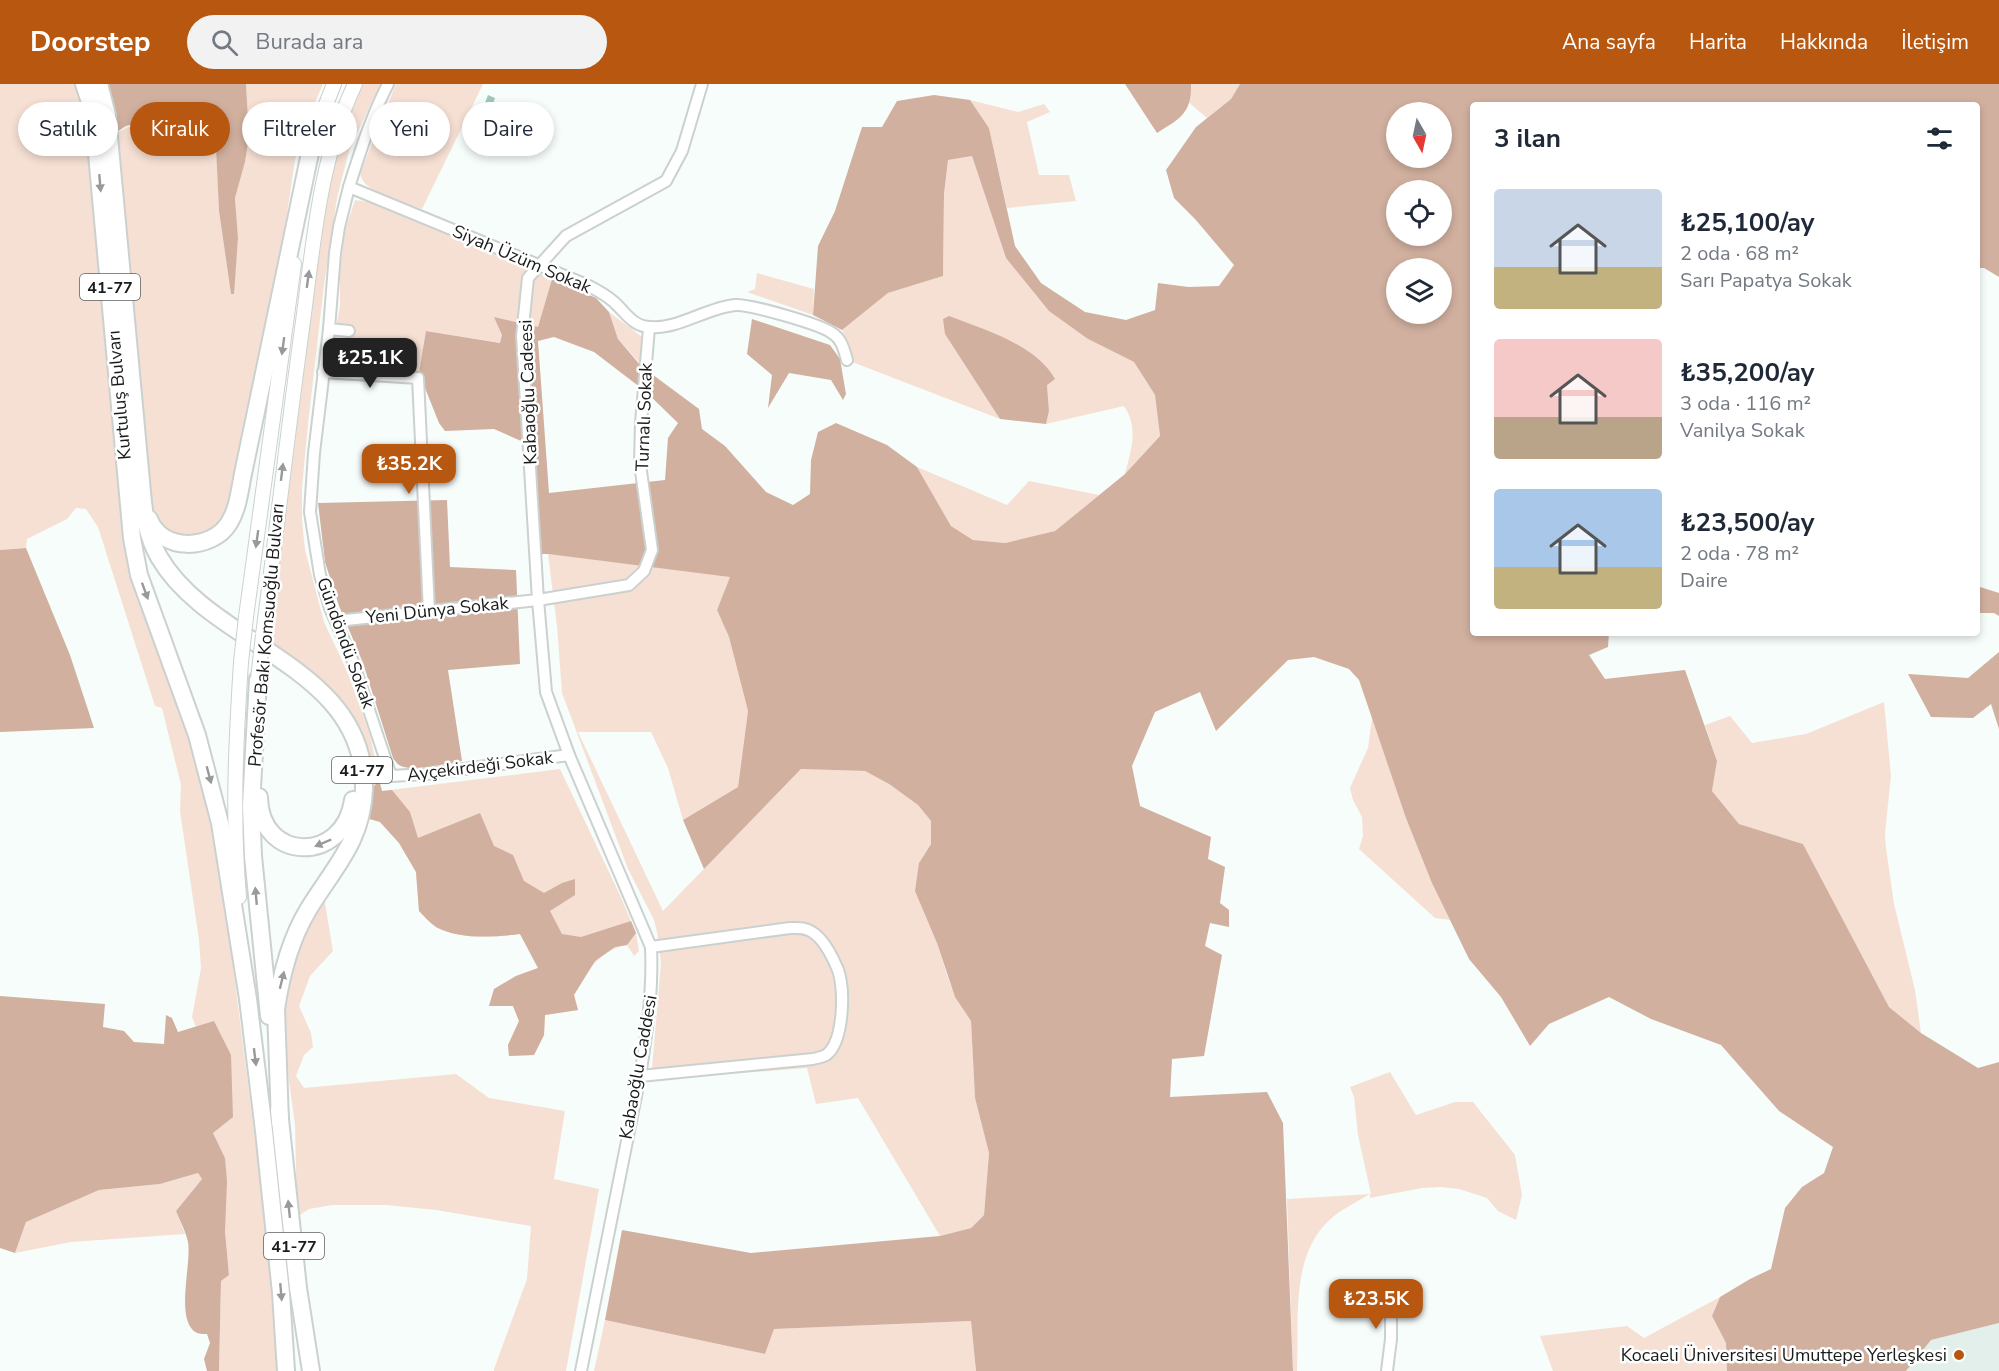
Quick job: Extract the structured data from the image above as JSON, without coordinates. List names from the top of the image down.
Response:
{
  "streets": {
    "highway": ["41-77", "Kurtuluş Bulvarı", "Profesör Baki Komsuoğlu Bulvarı"],
    "street": [
      "Siyah Üzüm Sokak",
      "Kabaoğlu Cadeesi",
      "Turnalı Sokak",
      "Yeni Dünya Sokak",
      "Gündöndü Sokak",
      "Ayçekirdeği Sokak",
      "Kabaoğlu Caddesi"
    ]
  },
  "crossings": [
    ["Siyah Üzüm Sokak", "Kabaoğlu Cadeesi"],
    ["Siyah Üzüm Sokak", "Turnalı Sokak"],
    ["Siyah Üzüm Sokak", "Gündöndü Sokak"],
    ["41-77", "Kurtuluş Bulvarı"],
    ["41-77", "Profesör Baki Komsuoğlu Bulvarı"],
    ["Kabaoğlu Cadeesi", "Turnalı Sokak"],
    ["Kabaoğlu Cadeesi", "Yeni Dünya Sokak"],
    ["Kabaoğlu Cadeesi", "Kabaoğlu Caddesi"],
    ["Turnalı Sokak", "Yeni Dünya Sokak"],
    ["Turnalı Sokak", "Kabaoğlu Caddesi"],
    ["Yeni Dünya Sokak", "Gündöndü Sokak"],
    ["Yeni Dünya Sokak", "Kabaoğlu Caddesi"],
    ["Gündöndü Sokak", "Ayçekirdeği Sokak"],
    ["Ayçekirdeği Sokak", "Kabaoğlu Caddesi"]
  ],
  "places": ["Kocaeli Üniversitesi Umuttepe Yerleşkesi"],
  "north": "bottom",
  "page": {
    "header": "Doorstep",
    "search": "Burada ara",
    "nav": [
      "Ana sayfa",
      "Harita",
      "Hakkında",
      "İletişim"
    ],
    "chip": [
      "Satılık",
      "Kiralık",
      "Filtreler",
      "Yeni",
      "Daire"
    ],
    "heading": "3 ilan",
    "list": [
      {
        "name": "₺25,100/ay",
        "note": "2 oda · 68 m² · Sarı Papatya Sokak"
      },
      {
        "name": "₺35,200/ay",
        "note": "3 oda · 116 m² · Vanilya Sokak"
      },
      {
        "name": "₺23,500/ay",
        "note": "2 oda · 78 m² · Daire"
      }
    ],
    "price": ["₺25.1K", "₺35.2K", "₺23.5K"]
  }
}
